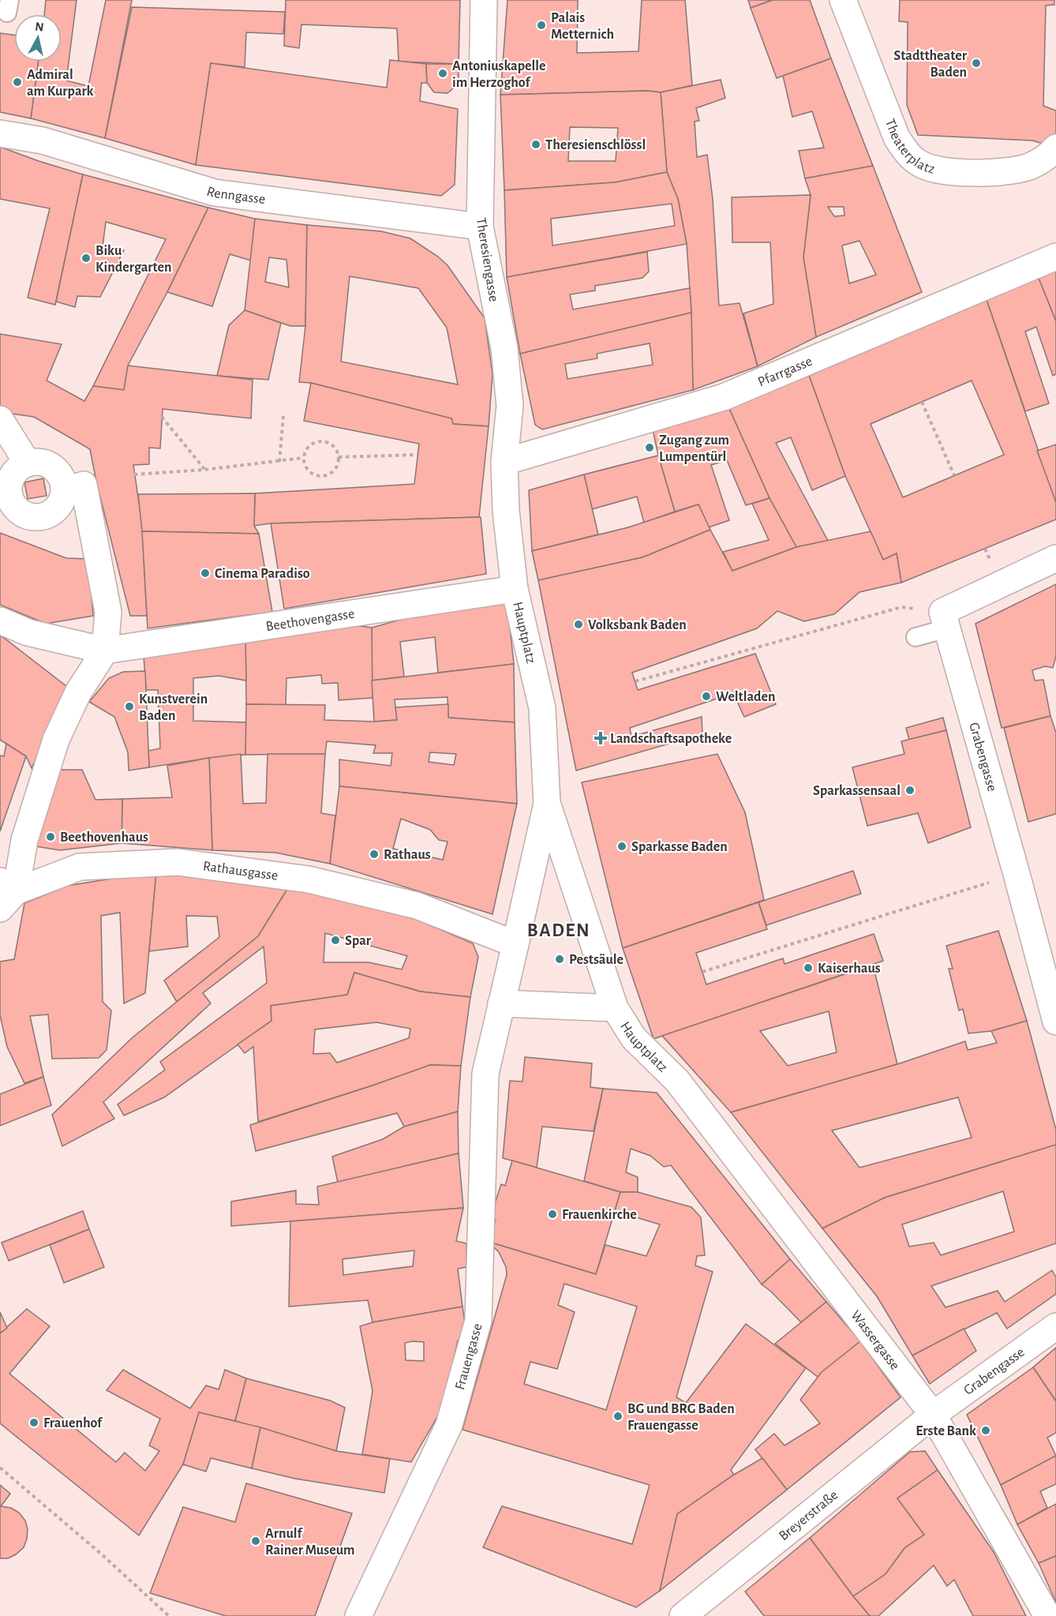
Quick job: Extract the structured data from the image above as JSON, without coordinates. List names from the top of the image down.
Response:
{
  "streets": {
    "street": [
      "Theaterplatz",
      "Renngasse",
      "Theresiengasse",
      "Pfarrgasse",
      "Beethovengasse",
      "Hauptplatz",
      "Grabengasse",
      "Rathausgasse",
      "Wassergasse",
      "Frauengasse",
      "Breyerstraße"
    ]
  },
  "crossings": [
    ["Renngasse", "Theresiengasse"],
    ["Theresiengasse", "Pfarrgasse"],
    ["Theresiengasse", "Hauptplatz"],
    ["Pfarrgasse", "Hauptplatz"],
    ["Beethovengasse", "Hauptplatz"],
    ["Hauptplatz", "Rathausgasse"],
    ["Hauptplatz", "Wassergasse"],
    ["Hauptplatz", "Frauengasse"],
    ["Grabengasse", "Wassergasse"],
    ["Grabengasse", "Breyerstraße"],
    ["Wassergasse", "Breyerstraße"]
  ],
  "districts": ["BADEN"],
  "places": {
    "other": [
      "Palais Metternich",
      "Stadttheater Baden",
      "Antoniuskapelle im Herzoghof",
      "Admiral am Kurpark",
      "Theresienschlössl",
      "Biku Kindergarten",
      "Zugang zum Lumpentürl",
      "Cinema Paradiso",
      "Volksbank Baden",
      "Weltladen",
      "Kunstverein Baden",
      "Sparkassensaal",
      "Beethovenhaus",
      "Sparkasse Baden",
      "Rathaus",
      "Spar",
      "Pestsäule",
      "Kaiserhaus",
      "Frauenkirche",
      "BG und BRG Baden Frauengasse",
      "Frauenhof",
      "Erste Bank",
      "Arnulf Rainer Museum"
    ],
    "health": ["Landschaftsapotheke"]
  },
  "north": "top"
}
